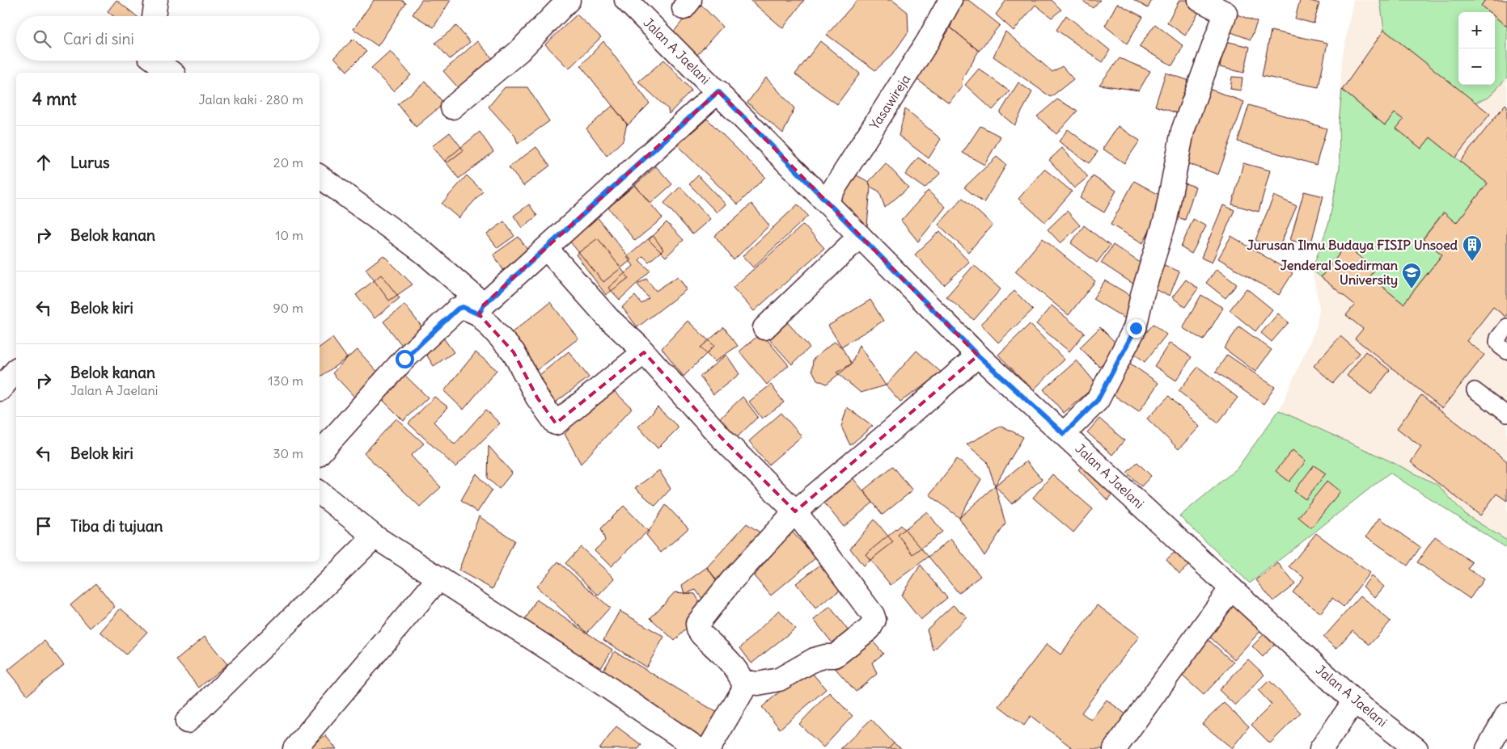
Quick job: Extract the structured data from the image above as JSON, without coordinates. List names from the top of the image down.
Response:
{
  "streets": {
    "street": ["Jalan A Jaelani", "Yasawireja"]
  },
  "crossings": [
    ["Jalan A Jaelani", "Yasawireja"]
  ],
  "places": {
    "building": ["Jurusan Ilmu Budaya FISIP Unsoed"],
    "school or university": ["Jenderal Soedirman University"]
  },
  "page": {
    "map_buttons": ["+", "−"],
    "search": "Cari di sini",
    "heading": ["4 mnt", "Jalan kaki · 280 m"],
    "list": [
      ["Lurus", "20 m"],
      ["Belok kanan", "10 m"],
      ["Belok kiri", "90 m"],
      ["Belok kanan", "Jalan A Jaelani", "130 m"],
      ["Belok kiri", "30 m"],
      "Tiba di tujuan"
    ]
  }
}
